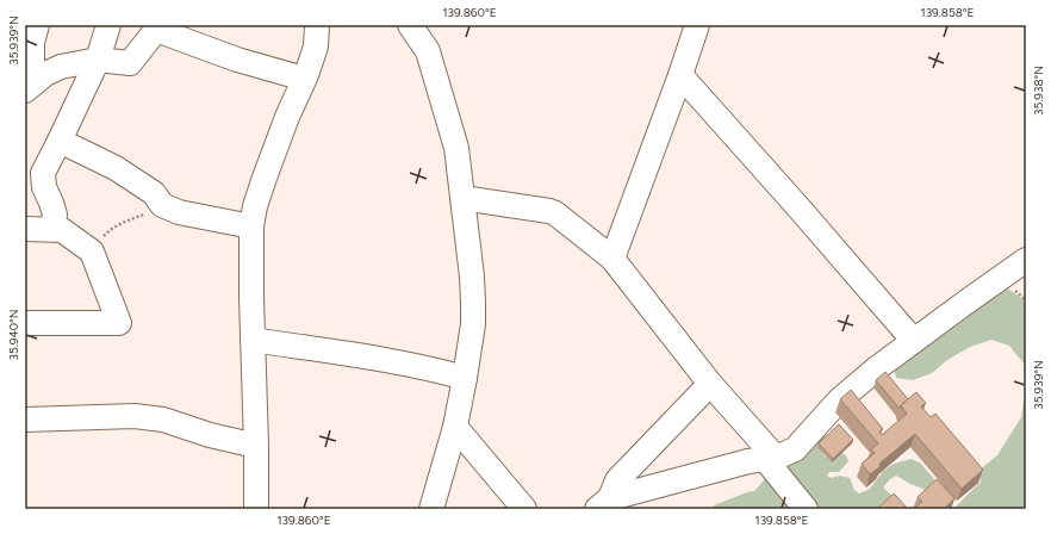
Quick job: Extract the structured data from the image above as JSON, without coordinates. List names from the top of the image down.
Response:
{
  "coordinates": [
    "139.860°E",
    "139.858°E",
    "35.939°N",
    "35.938°N",
    "35.940°N"
  ]
}
